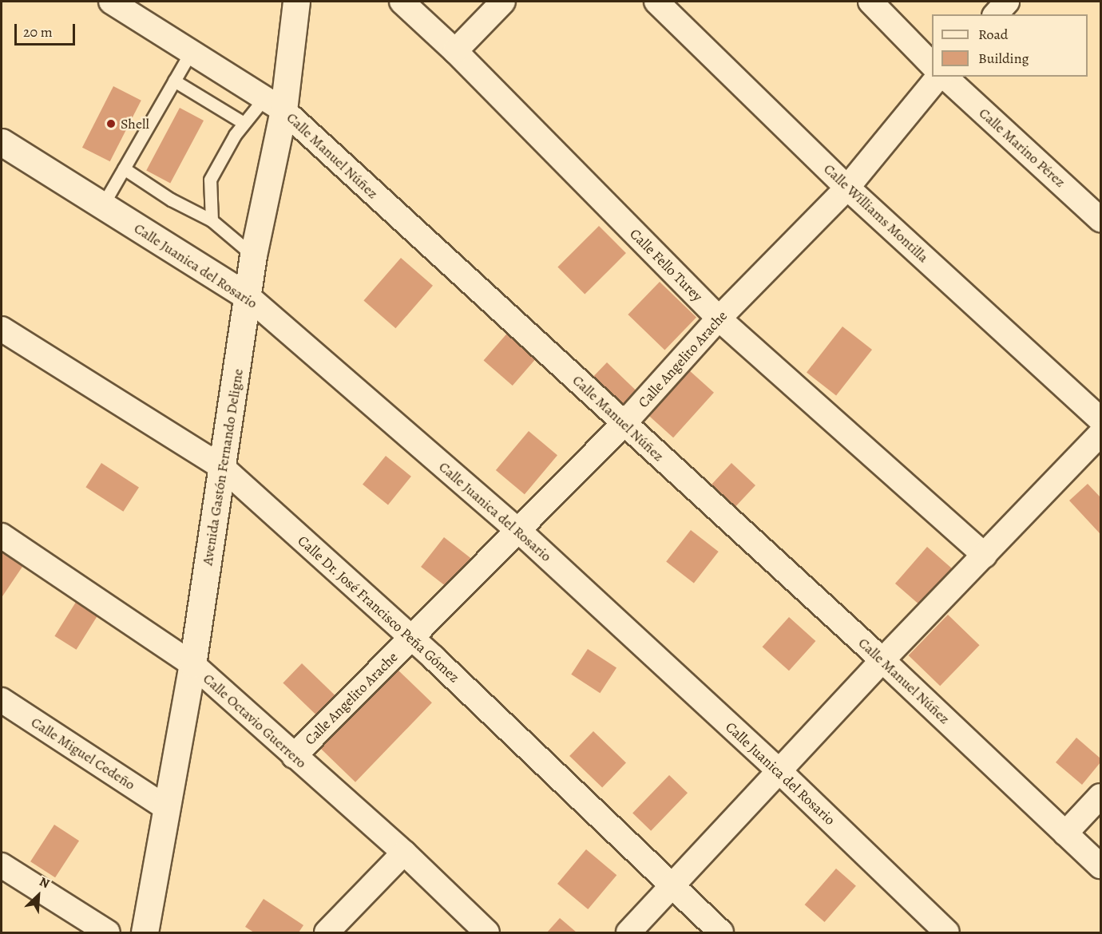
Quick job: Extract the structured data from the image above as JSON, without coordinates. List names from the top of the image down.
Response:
{
  "streets": {
    "street": [
      "Calle Marino Pérez",
      "Calle Manuel Núñez",
      "Calle Williams Montilla",
      "Calle Fello Turey",
      "Calle Juanica del Rosario",
      "Calle Angelito Arache",
      "Avenida Gastón Fernando Deligne",
      "Calle Dr. José Francisco Peña Gómez",
      "Calle Octavio Guerrero",
      "Calle Miguel Cedeño"
    ]
  },
  "crossings": [
    ["Calle Manuel Núñez", "Calle Angelito Arache"],
    ["Calle Manuel Núñez", "Avenida Gastón Fernando Deligne"],
    ["Calle Williams Montilla", "Calle Angelito Arache"],
    ["Calle Fello Turey", "Calle Angelito Arache"],
    ["Calle Juanica del Rosario", "Calle Angelito Arache"],
    ["Calle Juanica del Rosario", "Avenida Gastón Fernando Deligne"],
    ["Calle Angelito Arache", "Calle Dr. José Francisco Peña Gómez"],
    ["Calle Angelito Arache", "Calle Octavio Guerrero"],
    ["Avenida Gastón Fernando Deligne", "Calle Dr. José Francisco Peña Gómez"],
    ["Avenida Gastón Fernando Deligne", "Calle Octavio Guerrero"],
    ["Avenida Gastón Fernando Deligne", "Calle Miguel Cedeño"]
  ],
  "places": ["Shell"],
  "legend": ["Road", "Building"],
  "scale_bar": "20 m",
  "north": "top right"
}
